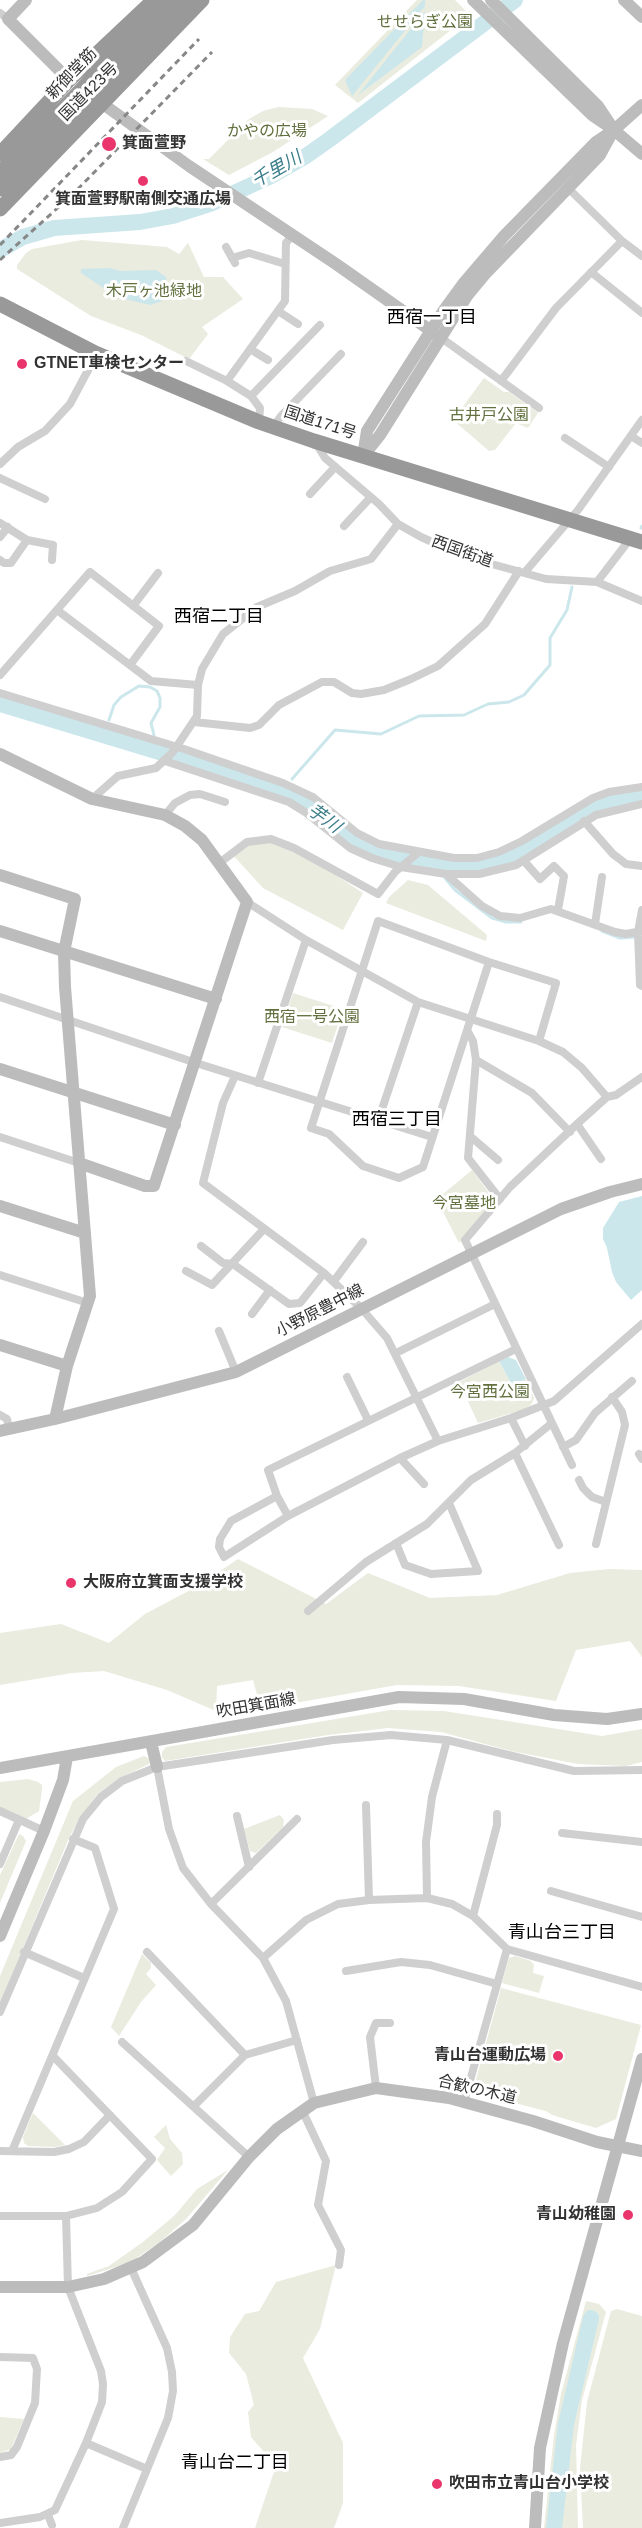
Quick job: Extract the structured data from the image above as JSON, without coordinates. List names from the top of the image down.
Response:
{
  "streets": {
    "highway": ["新御堂筋", "国道423号", "国道171号"],
    "street": [
      "西国街道",
      "小野原豊中線",
      "吹田箕面線",
      "合歓の木道"
    ]
  },
  "crossings": [
    ["国道171号", "西国街道"]
  ],
  "districts": [
    "西宿一丁目",
    "西宿二丁目",
    "西宿三丁目",
    "青山台三丁目",
    "青山台二丁目"
  ],
  "water": ["千里川", "芋川"],
  "parks": [
    "せせらぎ公園",
    "かやの広場",
    "木戸ヶ池緑地",
    "古井戸公園",
    "西宿一号公園",
    "今宮墓地",
    "今宮西公園"
  ],
  "places": [
    "箕面萱野",
    "箕面萱野駅南側交通広場",
    "GTNET車検センター",
    "大阪府立箕面支援学校",
    "青山台運動広場",
    "青山幼稚園",
    "吹田市立青山台小学校"
  ]
}
